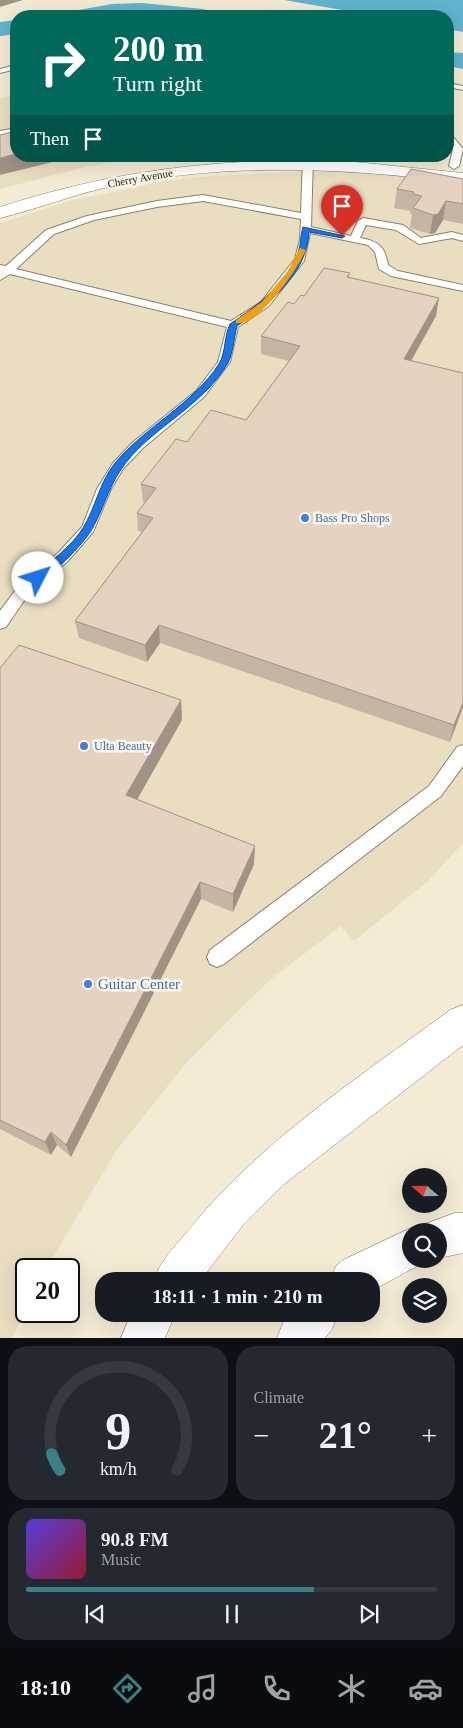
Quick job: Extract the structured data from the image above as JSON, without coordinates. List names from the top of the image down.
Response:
{
  "streets": {
    "main road": ["Cherry Avenue"]
  },
  "places": ["Bass Pro Shops", "Ulta Beauty", "Guitar Center"],
  "north": "left",
  "page": {
    "turn": ["200 m", "Turn right"],
    "then": "Then",
    "limit": "20",
    "trip": "18:11 · 1 min · 210 m",
    "tile": "Climate",
    "heat": ["−", "21°", "+"],
    "song": ["90.8 FM", "Music"],
    "tabs": "18:10",
    "gauge": ["9", "km/h"]
  }
}
